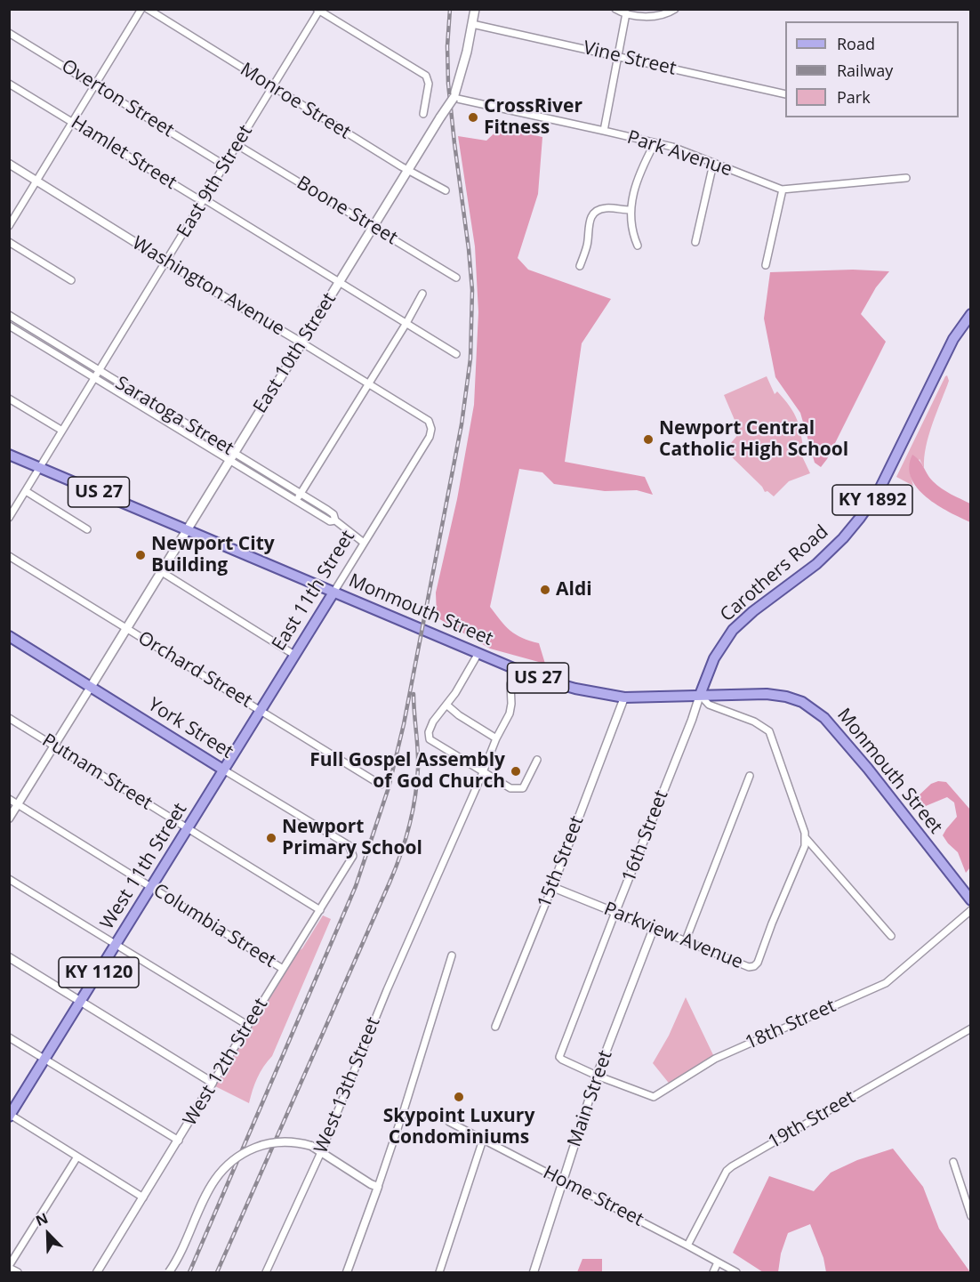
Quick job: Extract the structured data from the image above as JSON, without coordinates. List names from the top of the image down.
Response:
{
  "streets": {
    "main road": [
      "East 10th Street",
      "US 27",
      "KY 1892",
      "Carothers Road",
      "East 11th Street",
      "Monmouth Street",
      "York Street",
      "West 11th Street",
      "KY 1120"
    ],
    "street": [
      "Vine Street",
      "Overton Street",
      "Monroe Street",
      "Hamlet Street",
      "Park Avenue",
      "East 9th Street",
      "Boone Street",
      "Washington Avenue",
      "Saratoga Street",
      "Orchard Street",
      "Putnam Street",
      "16th Street",
      "15th Street",
      "Columbia Street",
      "Parkview Avenue",
      "18th Street",
      "West 12th Street",
      "West 13th Street",
      "Main Street",
      "19th Street",
      "Home Street"
    ]
  },
  "crossings": [
    ["Vine Street", "East 10th Street"],
    ["Overton Street", "East 9th Street"],
    ["Monroe Street", "East 9th Street"],
    ["Monroe Street", "East 10th Street"],
    ["Hamlet Street", "East 9th Street"],
    ["Hamlet Street", "East 10th Street"],
    ["Park Avenue", "East 10th Street"],
    ["East 9th Street", "Boone Street"],
    ["East 9th Street", "Washington Avenue"],
    ["East 9th Street", "Saratoga Street"],
    ["East 9th Street", "Monmouth Street"],
    ["Boone Street", "East 10th Street"],
    ["Washington Avenue", "East 10th Street"],
    ["Washington Avenue", "East 11th Street"],
    ["East 10th Street", "Saratoga Street"],
    ["East 10th Street", "Monmouth Street"],
    ["East 10th Street", "Orchard Street"],
    ["East 10th Street", "York Street"],
    ["Saratoga Street", "East 11th Street"],
    ["Carothers Road", "Monmouth Street"],
    ["Carothers Road", "16th Street"],
    ["East 11th Street", "Monmouth Street"],
    ["East 11th Street", "Orchard Street"],
    ["East 11th Street", "York Street"],
    ["East 11th Street", "West 11th Street"],
    ["Monmouth Street", "16th Street"],
    ["Monmouth Street", "15th Street"],
    ["Monmouth Street", "West 13th Street"],
    ["York Street", "West 11th Street"],
    ["York Street", "West 12th Street"],
    ["Putnam Street", "West 11th Street"],
    ["Putnam Street", "West 12th Street"],
    ["16th Street", "Parkview Avenue"],
    ["16th Street", "18th Street"],
    ["16th Street", "Main Street"],
    ["15th Street", "Parkview Avenue"],
    ["West 11th Street", "Columbia Street"],
    ["Columbia Street", "West 12th Street"],
    ["Parkview Avenue", "Main Street"],
    ["18th Street", "Main Street"],
    ["Main Street", "Home Street"],
    ["19th Street", "Home Street"]
  ],
  "places": [
    "CrossRiver Fitness",
    "Newport Central Catholic High School",
    "Newport City Building",
    "Aldi",
    "Full Gospel Assembly of God Church",
    "Newport Primary School",
    "Skypoint Luxury Condominiums"
  ],
  "legend": ["Road", "Railway", "Park"],
  "north": "top left"
}
